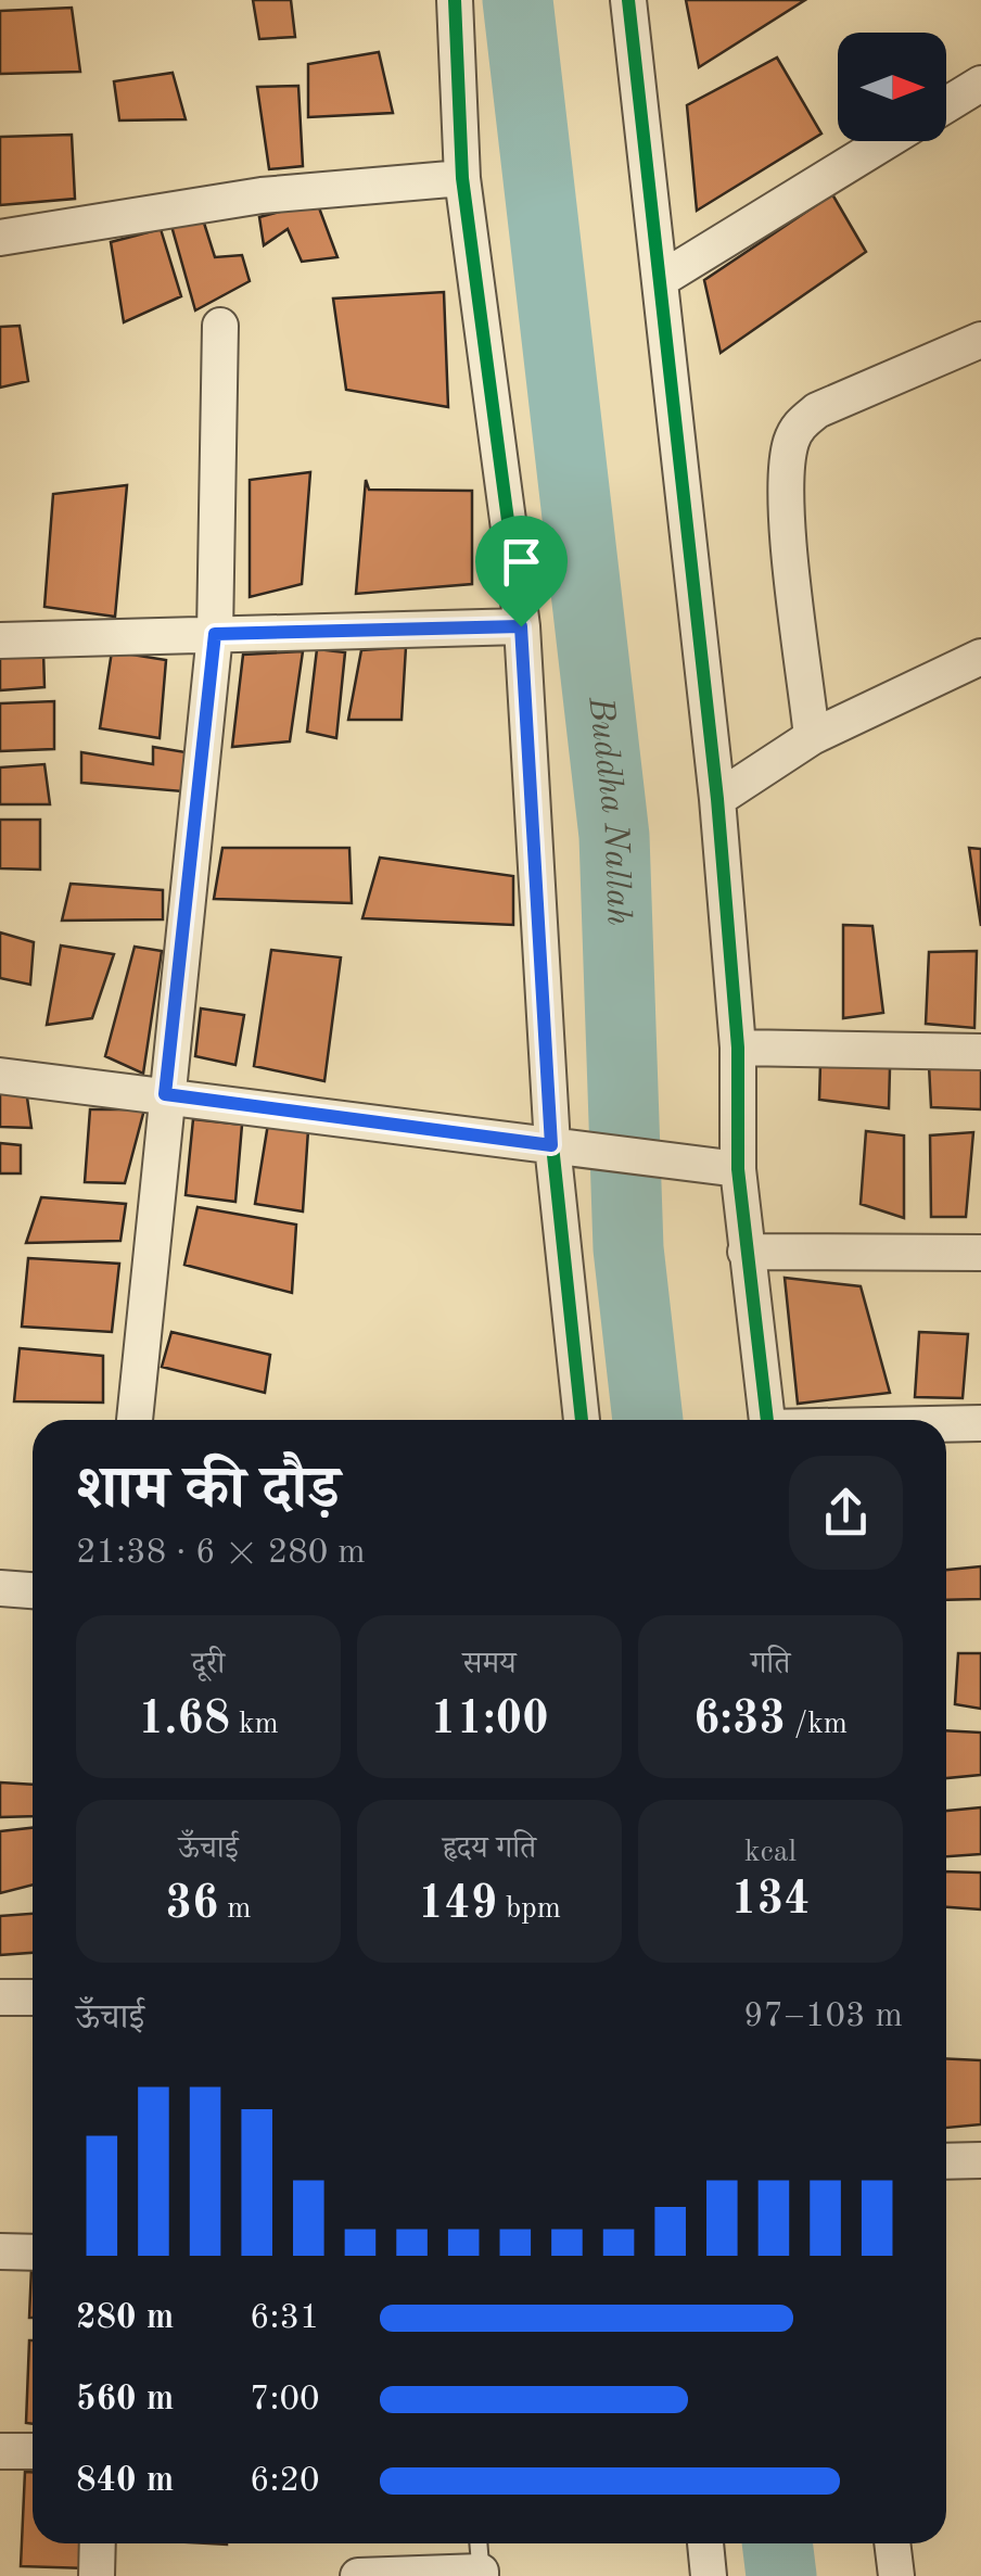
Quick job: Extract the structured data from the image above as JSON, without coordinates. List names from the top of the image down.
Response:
{
  "water": ["Buddha Nallah"],
  "north": "right",
  "page": {
    "heading": ["शाम की दौड़", "21:38 · 6 × 280 m"],
    "stats": [
      ["दूरी", "1.68 km"],
      ["समय", "11:00"],
      ["गति", "6:33 /km"],
      ["ऊँचाई", "36 m"],
      ["हृदय गति", "149 bpm"],
      ["kcal", "134"]
    ],
    "chart": ["ऊँचाई", "97–103 m"],
    "list": [
      {
        "name": "280 m",
        "note": "6:31"
      },
      {
        "name": "560 m",
        "note": "7:00"
      },
      {
        "name": "840 m",
        "note": "6:20"
      }
    ]
  }
}
